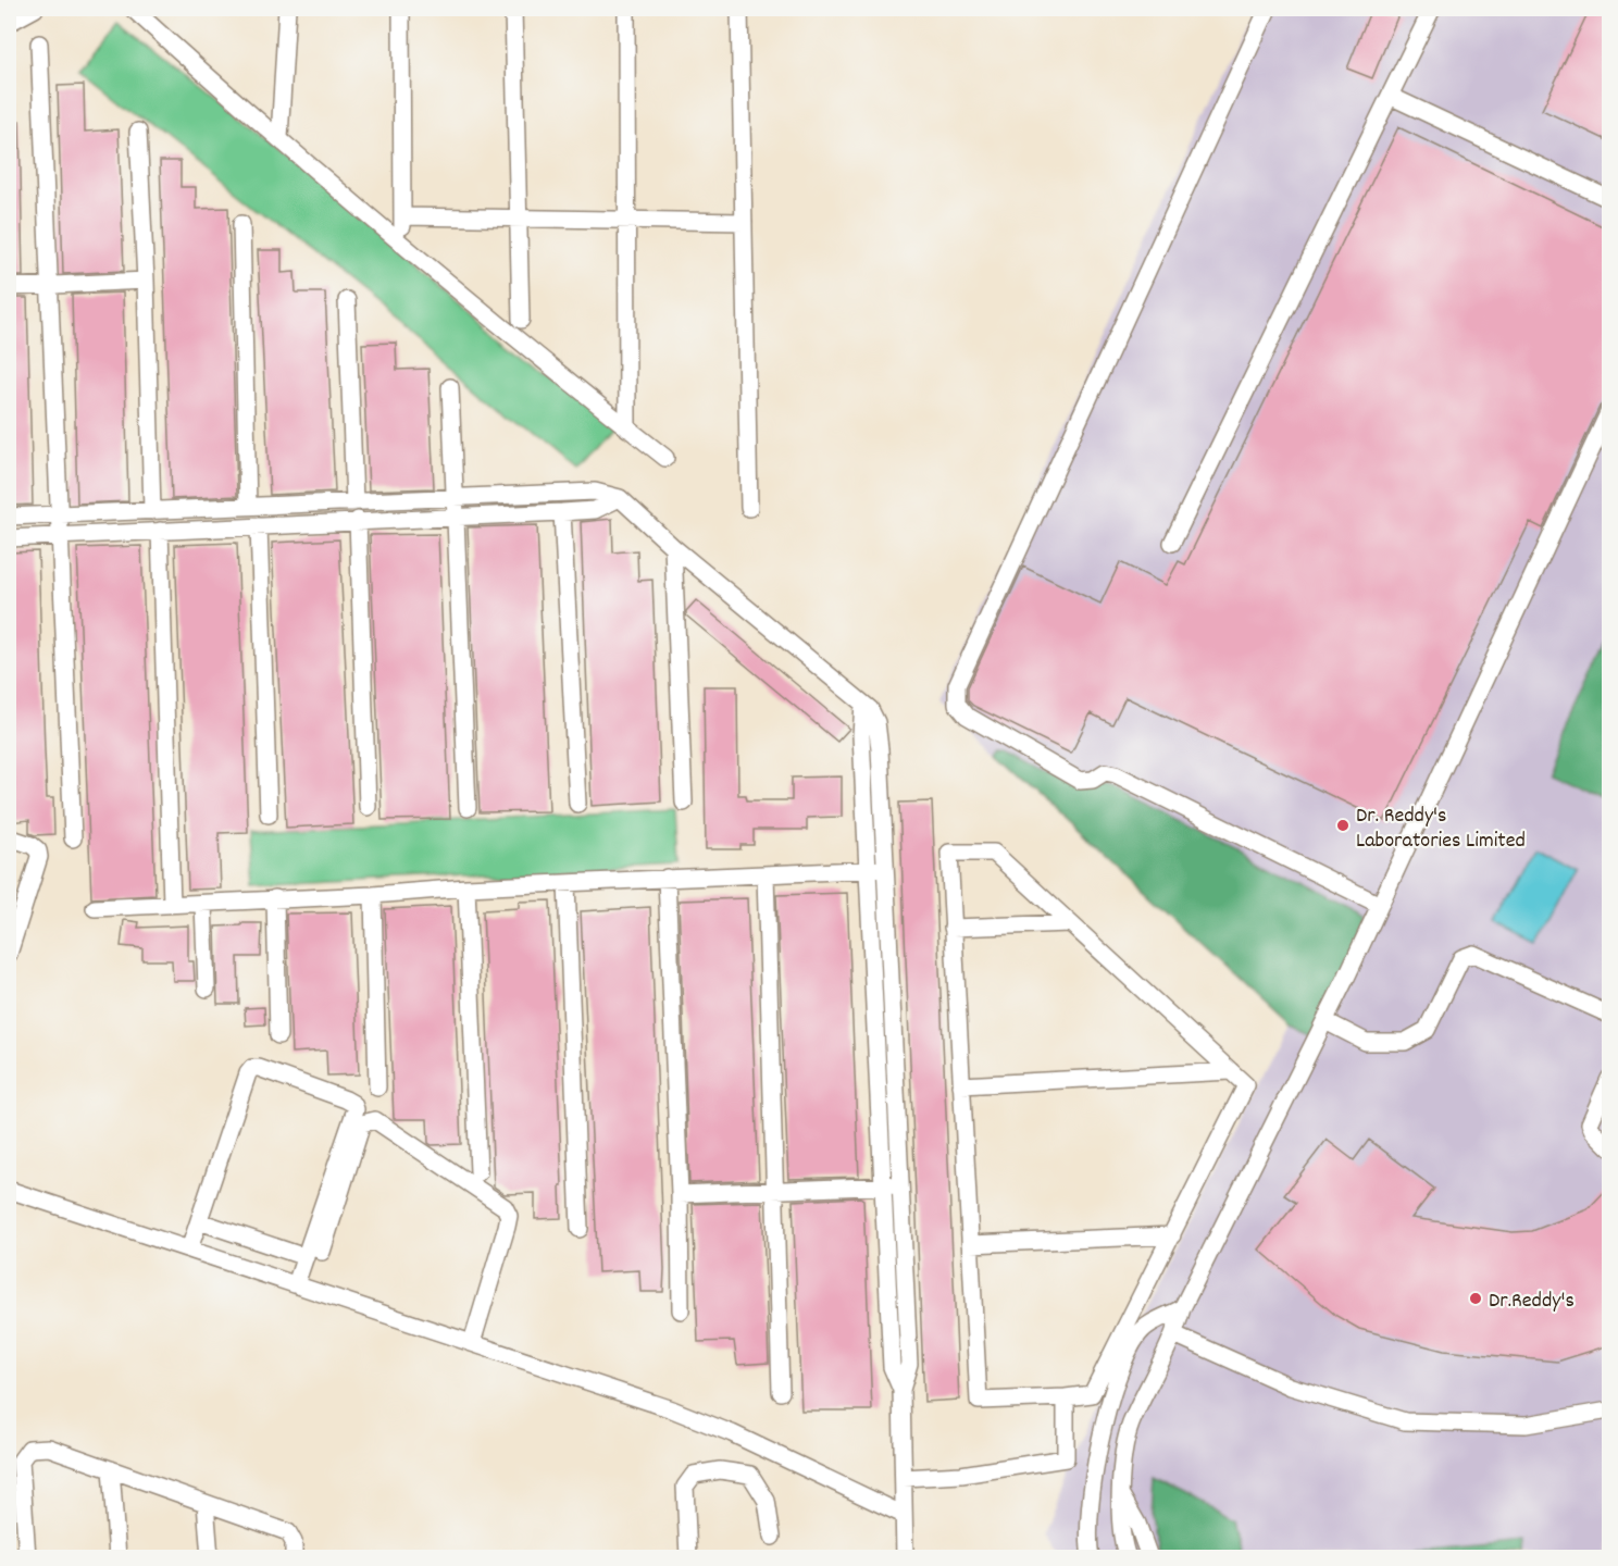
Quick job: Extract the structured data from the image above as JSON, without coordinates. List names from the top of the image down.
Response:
{
  "places": ["Dr. Reddy's Laboratories Limited", "Dr.Reddy's"]
}
